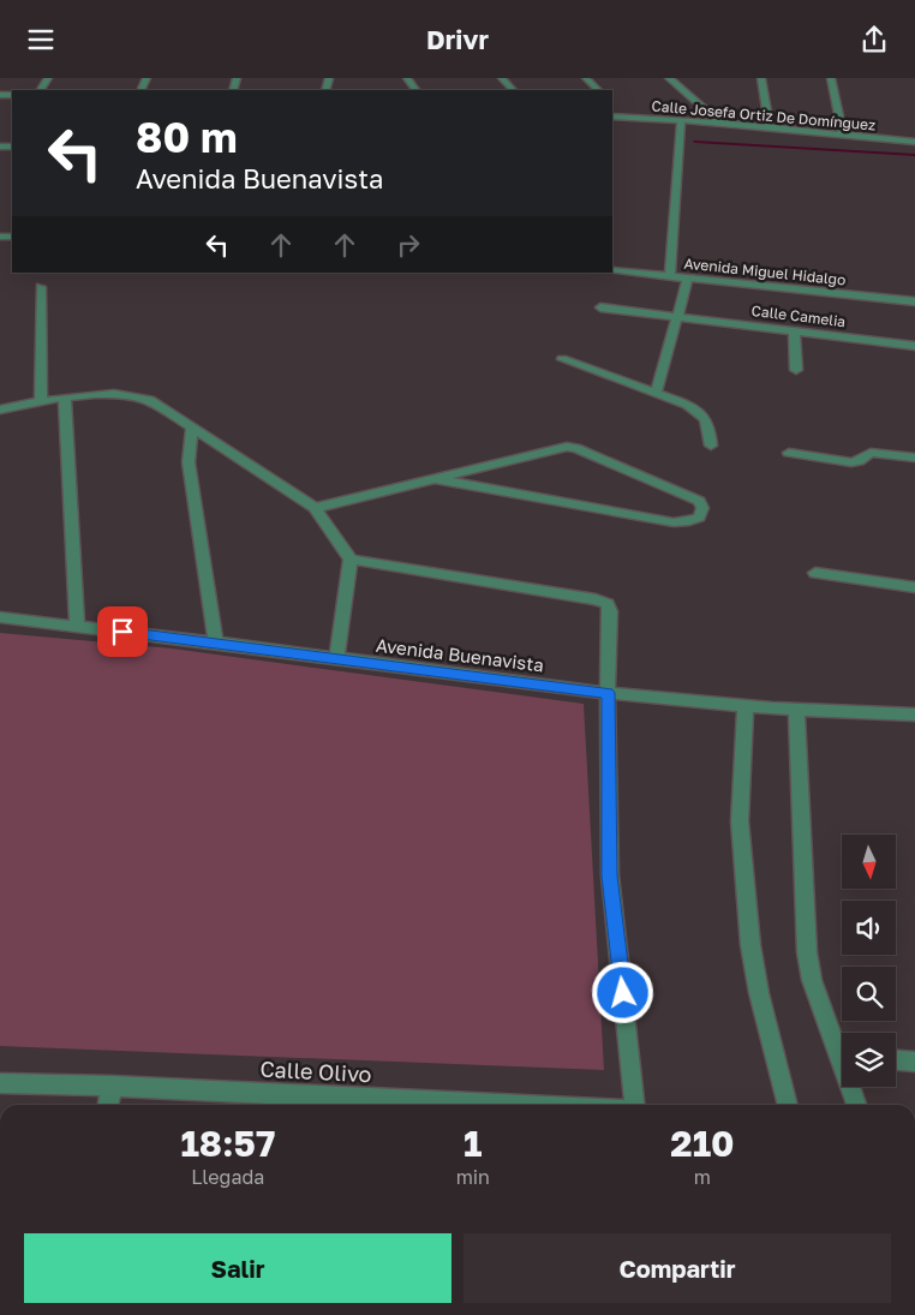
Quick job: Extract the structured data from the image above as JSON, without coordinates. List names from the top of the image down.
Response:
{
  "streets": {
    "street": [
      "Calle Josefa Ortiz De Domínguez",
      "Avenida Miguel Hidalgo",
      "Calle Camelia",
      "Avenida Buenavista",
      "Calle Olivo"
    ]
  },
  "north": "bottom",
  "page": {
    "header": "Drivr",
    "turn": ["80 m", "Avenida Buenavista"],
    "eta": [
      "18:57",
      "Llegada",
      "1",
      "min",
      "210",
      "m"
    ],
    "buttons": ["Salir", "Compartir"]
  }
}
